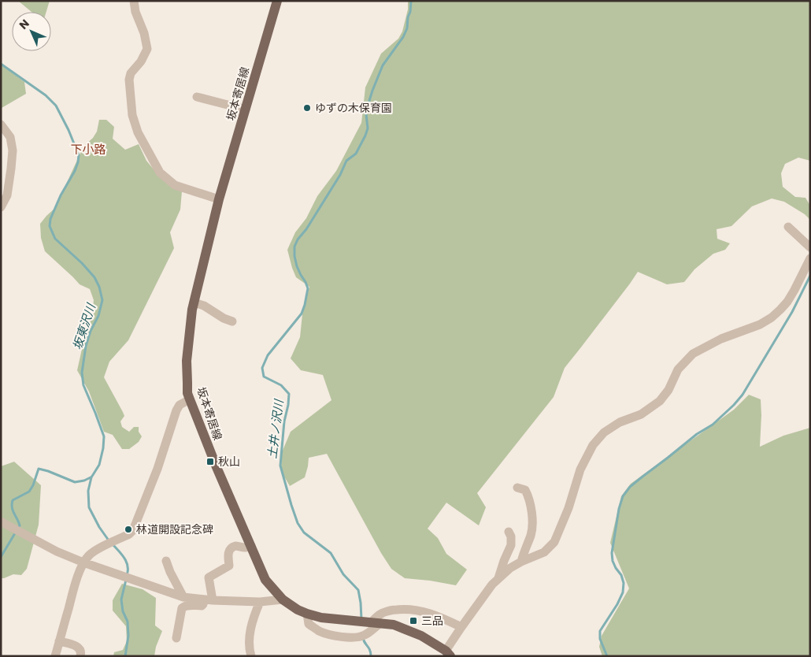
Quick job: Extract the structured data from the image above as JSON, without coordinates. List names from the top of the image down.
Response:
{
  "streets": {
    "main road": ["坂本寄居線"]
  },
  "districts": ["下小路"],
  "water": ["坂東沢川", "土井ノ沢川"],
  "places": {
    "other": ["ゆずの木保育園", "林道開設記念碑"],
    "transit": ["秋山", "三品"]
  },
  "north": "top left"
}
